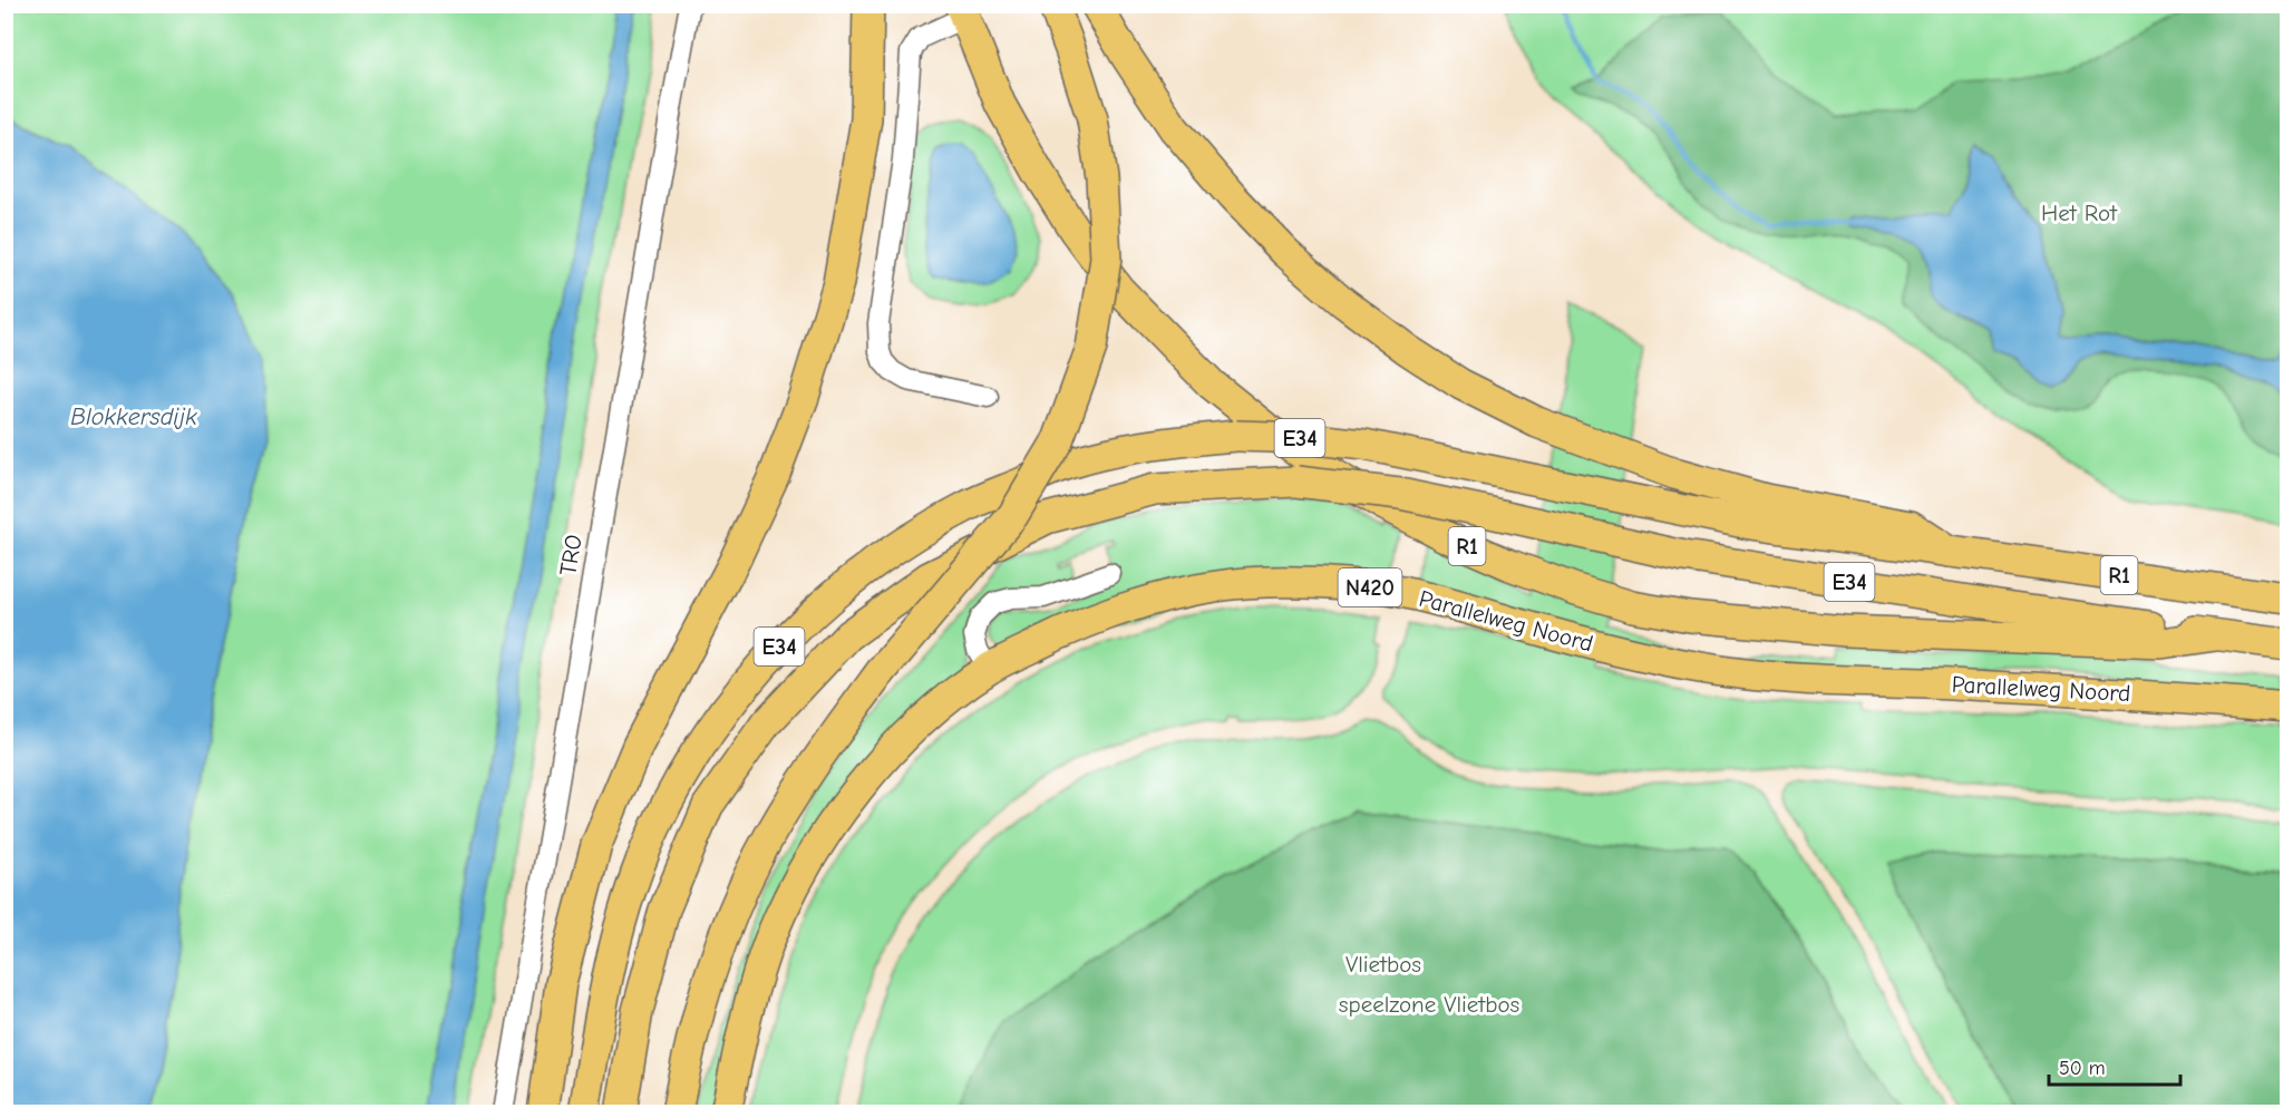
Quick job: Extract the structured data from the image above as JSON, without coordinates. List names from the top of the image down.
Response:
{
  "streets": {
    "highway": [
      "E34",
      "R1",
      "N420",
      "Parallelweg Noord"
    ],
    "lane": ["TRO"]
  },
  "crossings": [
    ["E34", "R1"]
  ],
  "water": ["Blokkersdijk"],
  "parks": ["Het Rot", "Vlietbos", "speelzone Vlietbos"],
  "scale_bar": "50 m"
}
